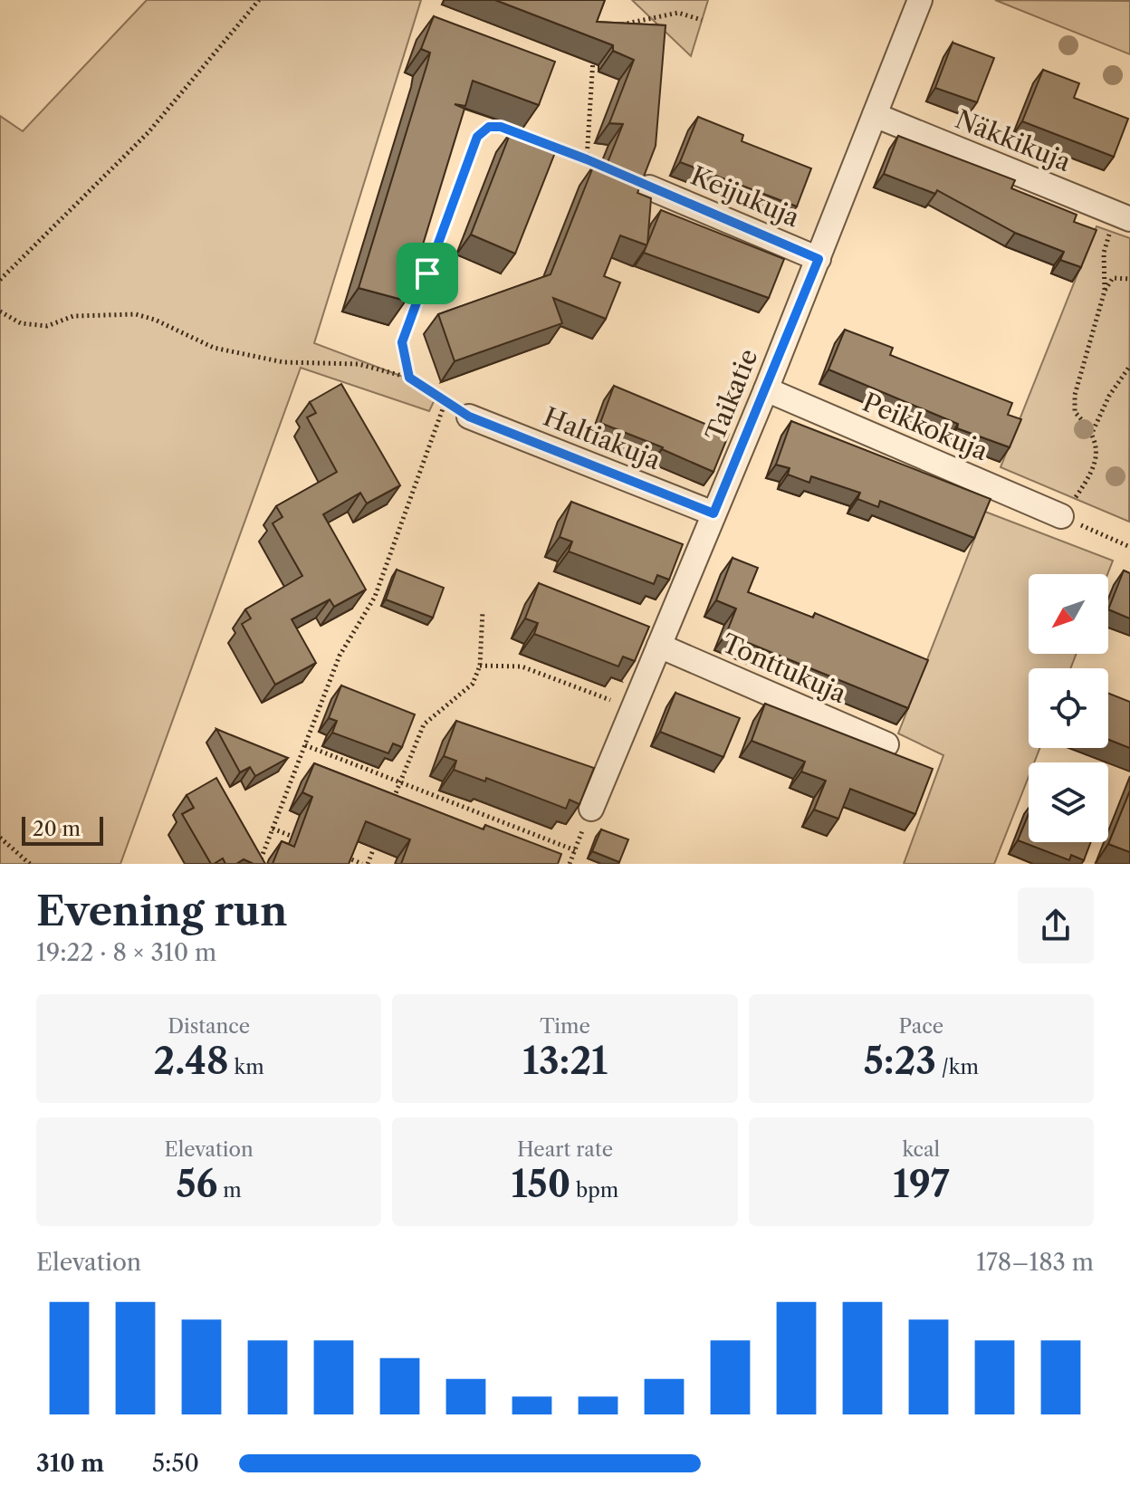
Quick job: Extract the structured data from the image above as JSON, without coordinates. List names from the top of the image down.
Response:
{
  "streets": {
    "street": [
      "Näkkikuja",
      "Keijukuja",
      "Taikatie",
      "Peikkokuja",
      "Haltiakuja",
      "Tonttukuja"
    ]
  },
  "crossings": [
    ["Näkkikuja", "Taikatie"],
    ["Keijukuja", "Taikatie"],
    ["Taikatie", "Peikkokuja"],
    ["Taikatie", "Haltiakuja"],
    ["Taikatie", "Tonttukuja"]
  ],
  "scale_bar": "20 m",
  "north": "bottom left",
  "page": {
    "scale": "20 m",
    "heading": ["Evening run", "19:22 · 8 × 310 m"],
    "stats": [
      ["Distance", "2.48 km"],
      ["Time", "13:21"],
      ["Pace", "5:23 /km"],
      ["Elevation", "56 m"],
      ["Heart rate", "150 bpm"],
      ["kcal", "197"]
    ],
    "chart": ["Elevation", "178–183 m"],
    "list": [
      {
        "name": "310 m",
        "note": "5:50"
      }
    ]
  }
}
